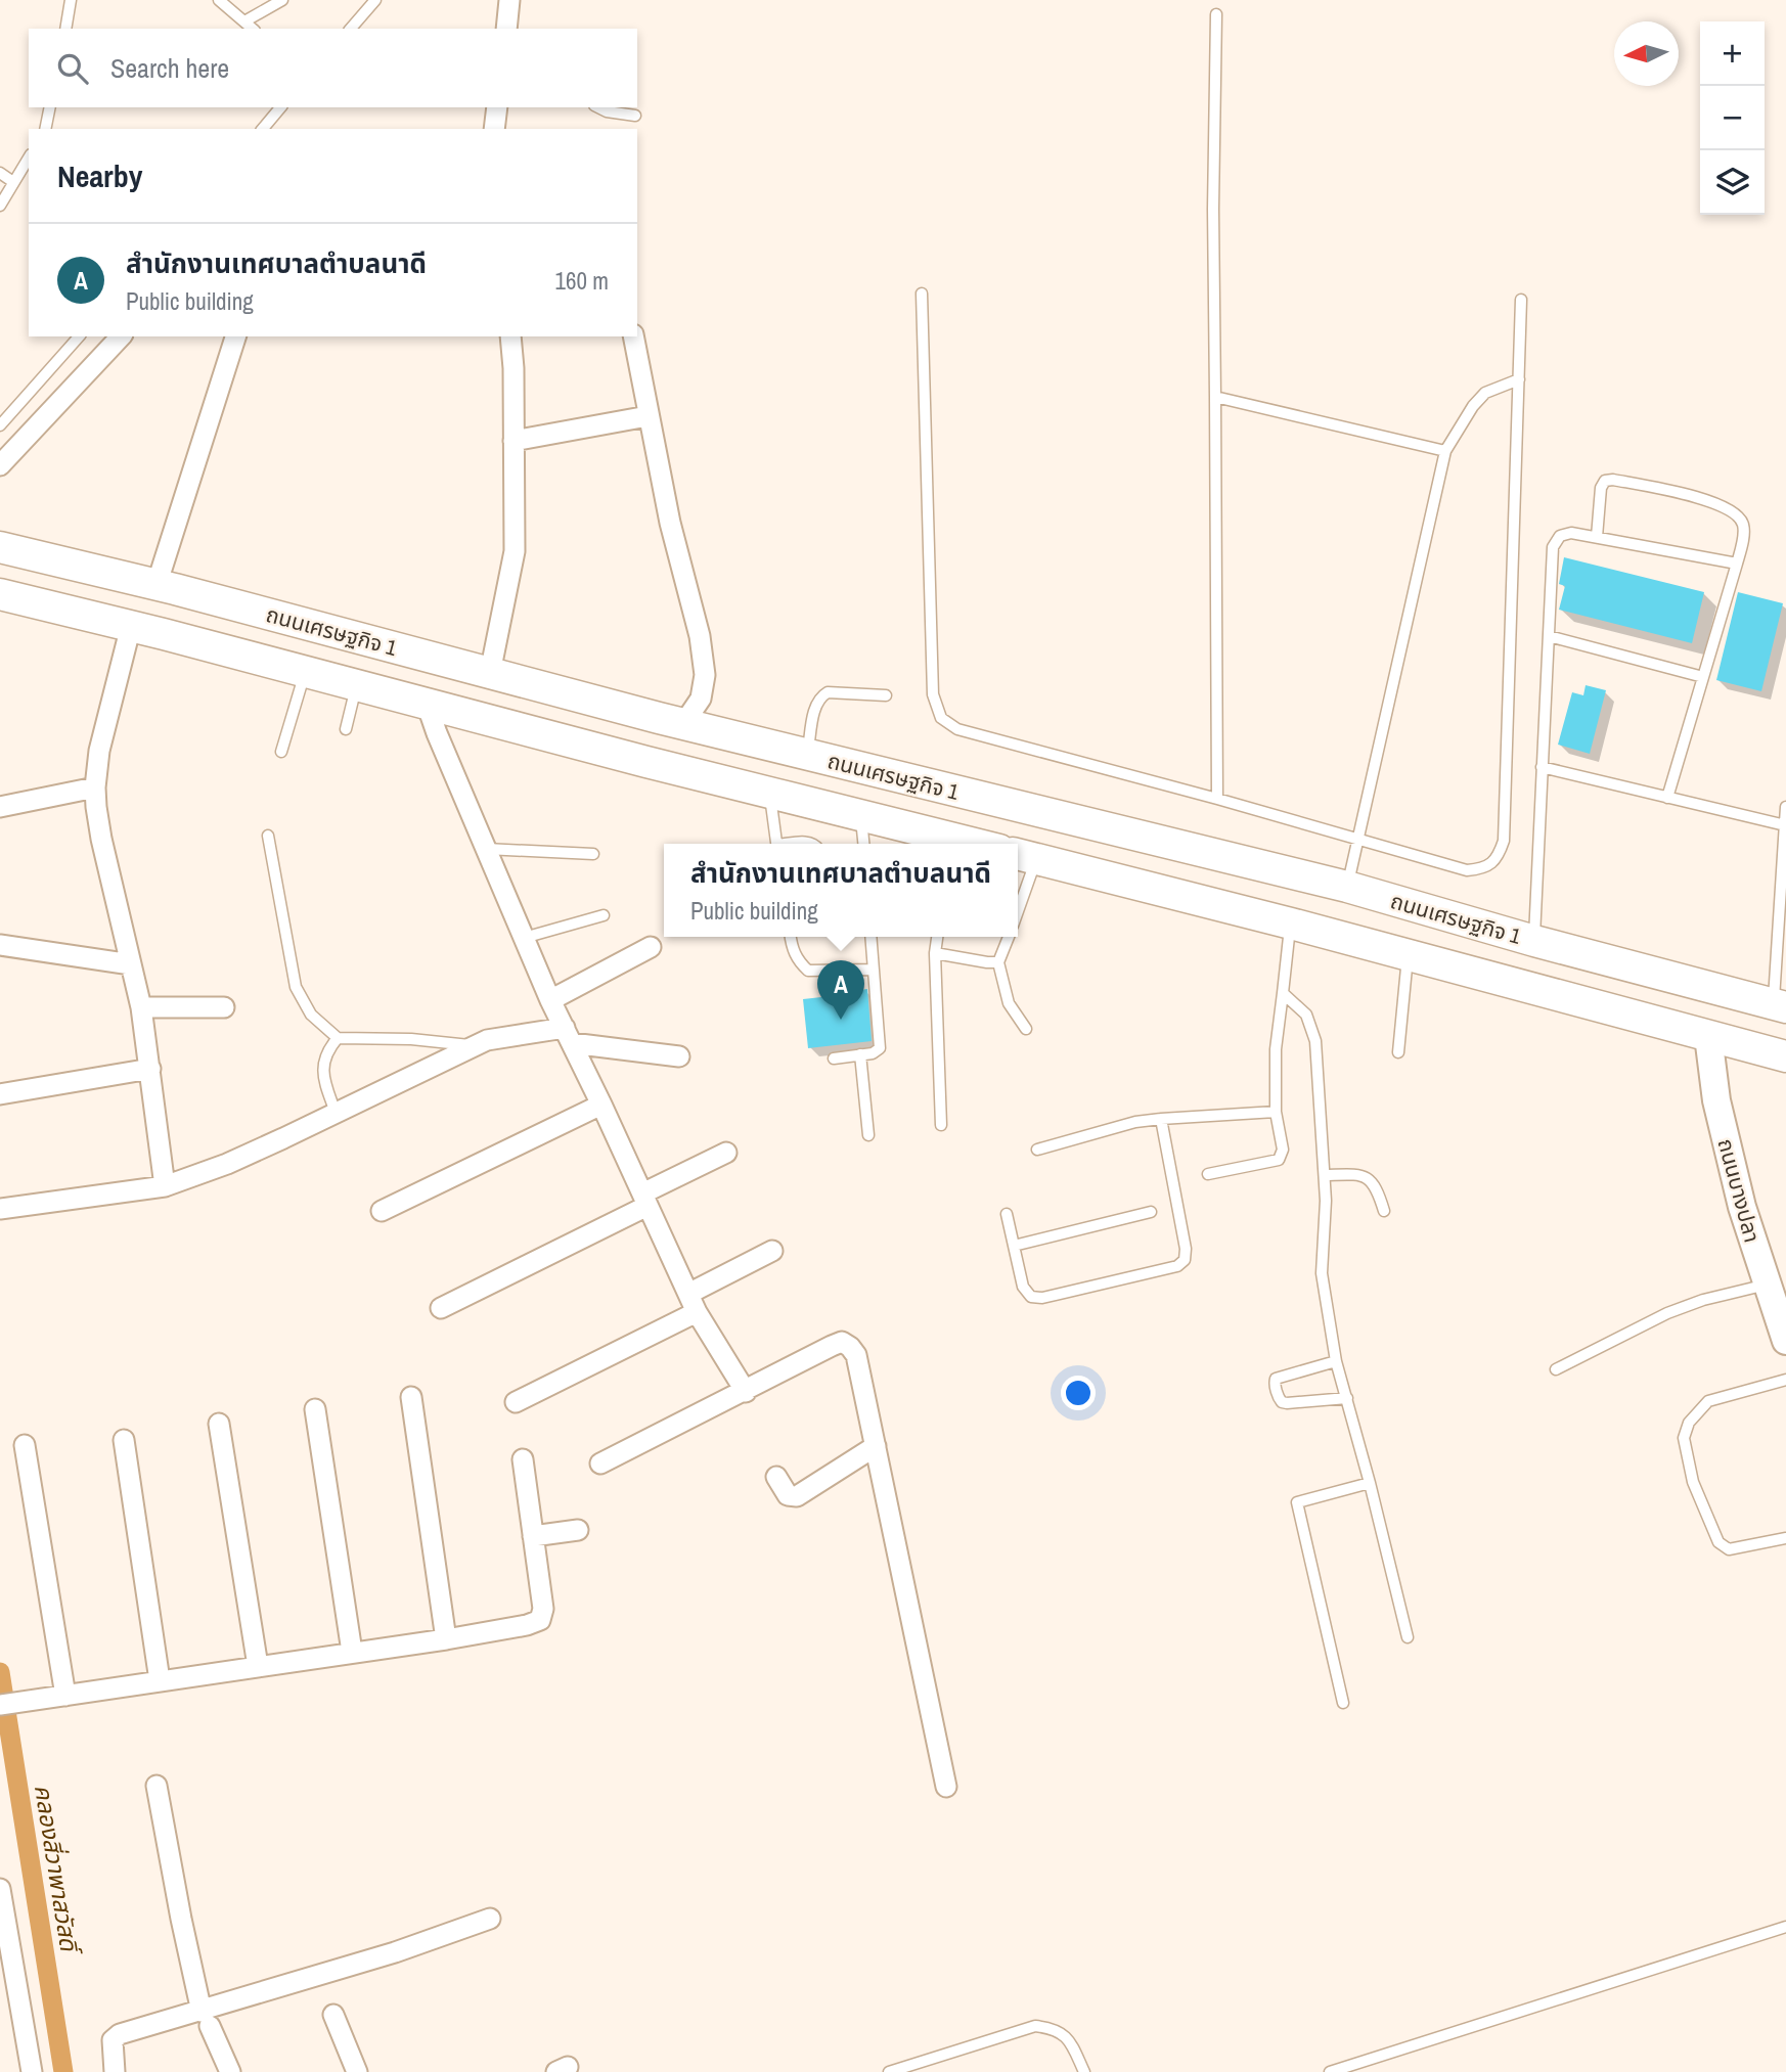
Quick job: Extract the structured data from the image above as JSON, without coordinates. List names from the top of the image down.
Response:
{
  "streets": {
    "main road": ["ถนนเศรษฐกิจ 1"],
    "street": ["ถนนบางปลา"]
  },
  "water": ["คลองสี่วาพาสวัสดิ์"],
  "north": "left",
  "page": {
    "map_buttons": ["+", "−"],
    "search": "Search here",
    "heading": "Nearby",
    "list": [
      {
        "mark": "A",
        "name": "สำนักงานเทศบาลตำบลนาดี",
        "note": "Public building",
        "value": "160 m"
      }
    ],
    "popup": ["สำนักงานเทศบาลตำบลนาดี", "Public building"],
    "pins": "A"
  }
}
